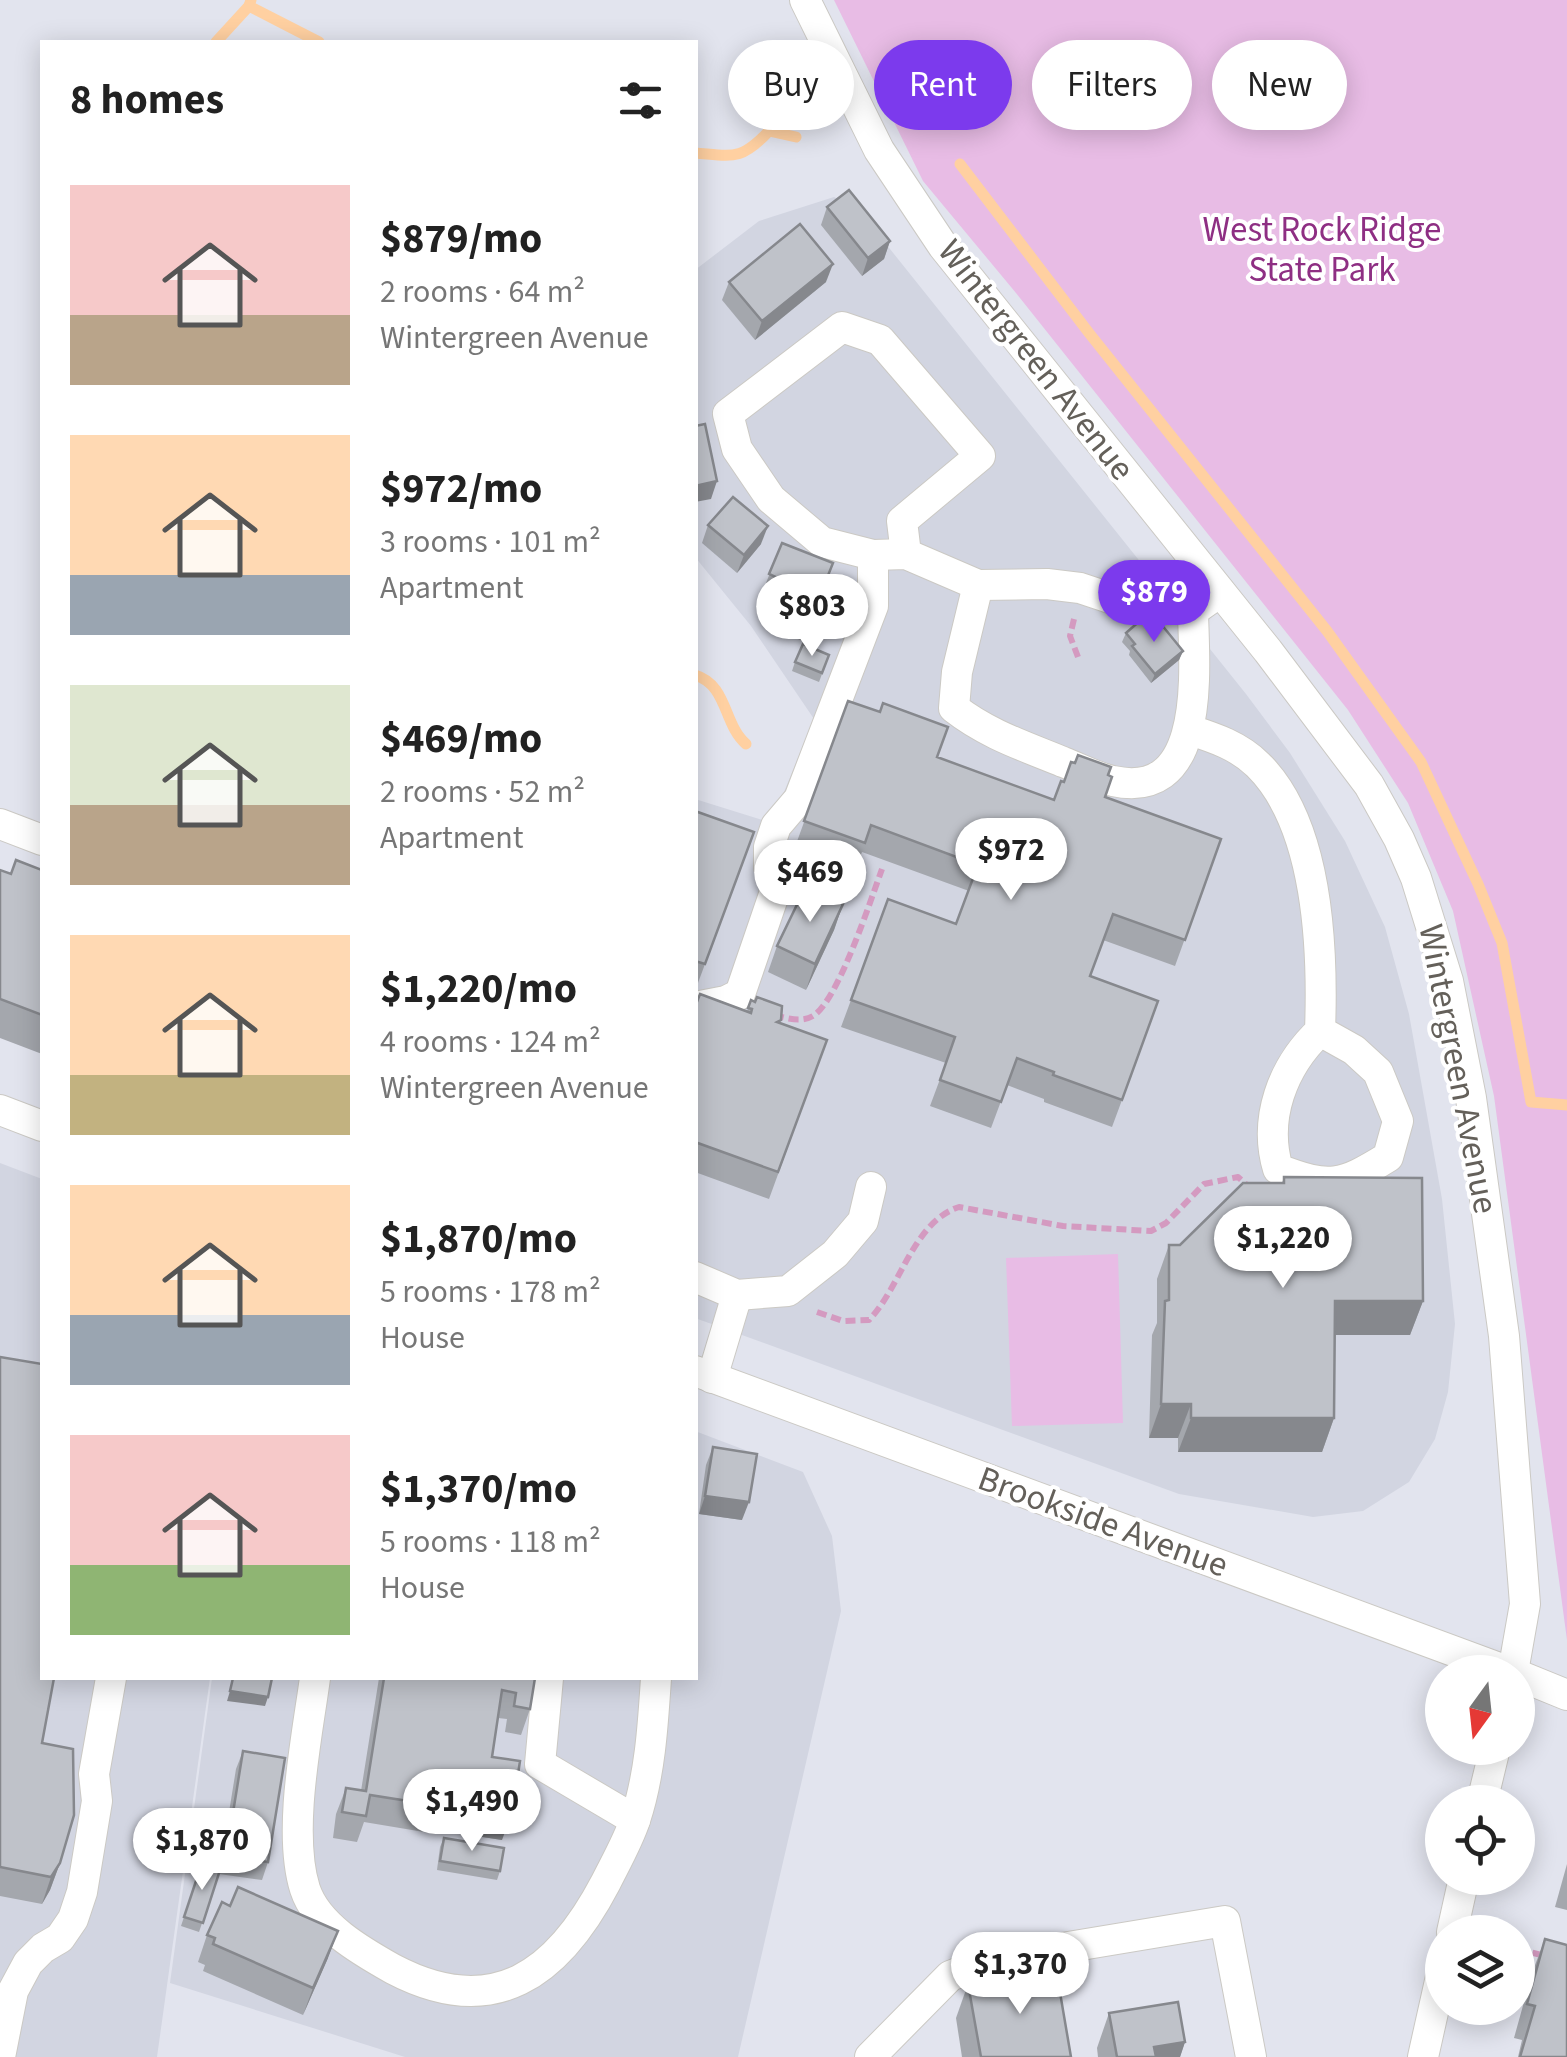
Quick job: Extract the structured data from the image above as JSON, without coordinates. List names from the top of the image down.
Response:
{
  "streets": {
    "street": ["Wintergreen Avenue", "Brookside Avenue"]
  },
  "parks": ["West Rock Ridge State Park"],
  "north": "bottom",
  "page": {
    "chip": [
      "Buy",
      "Rent",
      "Filters",
      "New"
    ],
    "heading": "8 homes",
    "list": [
      {
        "name": "$879/mo",
        "note": "2 rooms · 64 m² · Wintergreen Avenue"
      },
      {
        "name": "$972/mo",
        "note": "3 rooms · 101 m² · Apartment"
      },
      {
        "name": "$469/mo",
        "note": "2 rooms · 52 m² · Apartment"
      },
      {
        "name": "$1,220/mo",
        "note": "4 rooms · 124 m² · Wintergreen Avenue"
      },
      {
        "name": "$1,870/mo",
        "note": "5 rooms · 178 m² · House"
      },
      {
        "name": "$1,370/mo",
        "note": "5 rooms · 118 m² · House"
      }
    ],
    "price": [
      "$879",
      "$803",
      "$972",
      "$469",
      "$1,220",
      "$1,490",
      "$1,870",
      "$1,370"
    ]
  }
}
